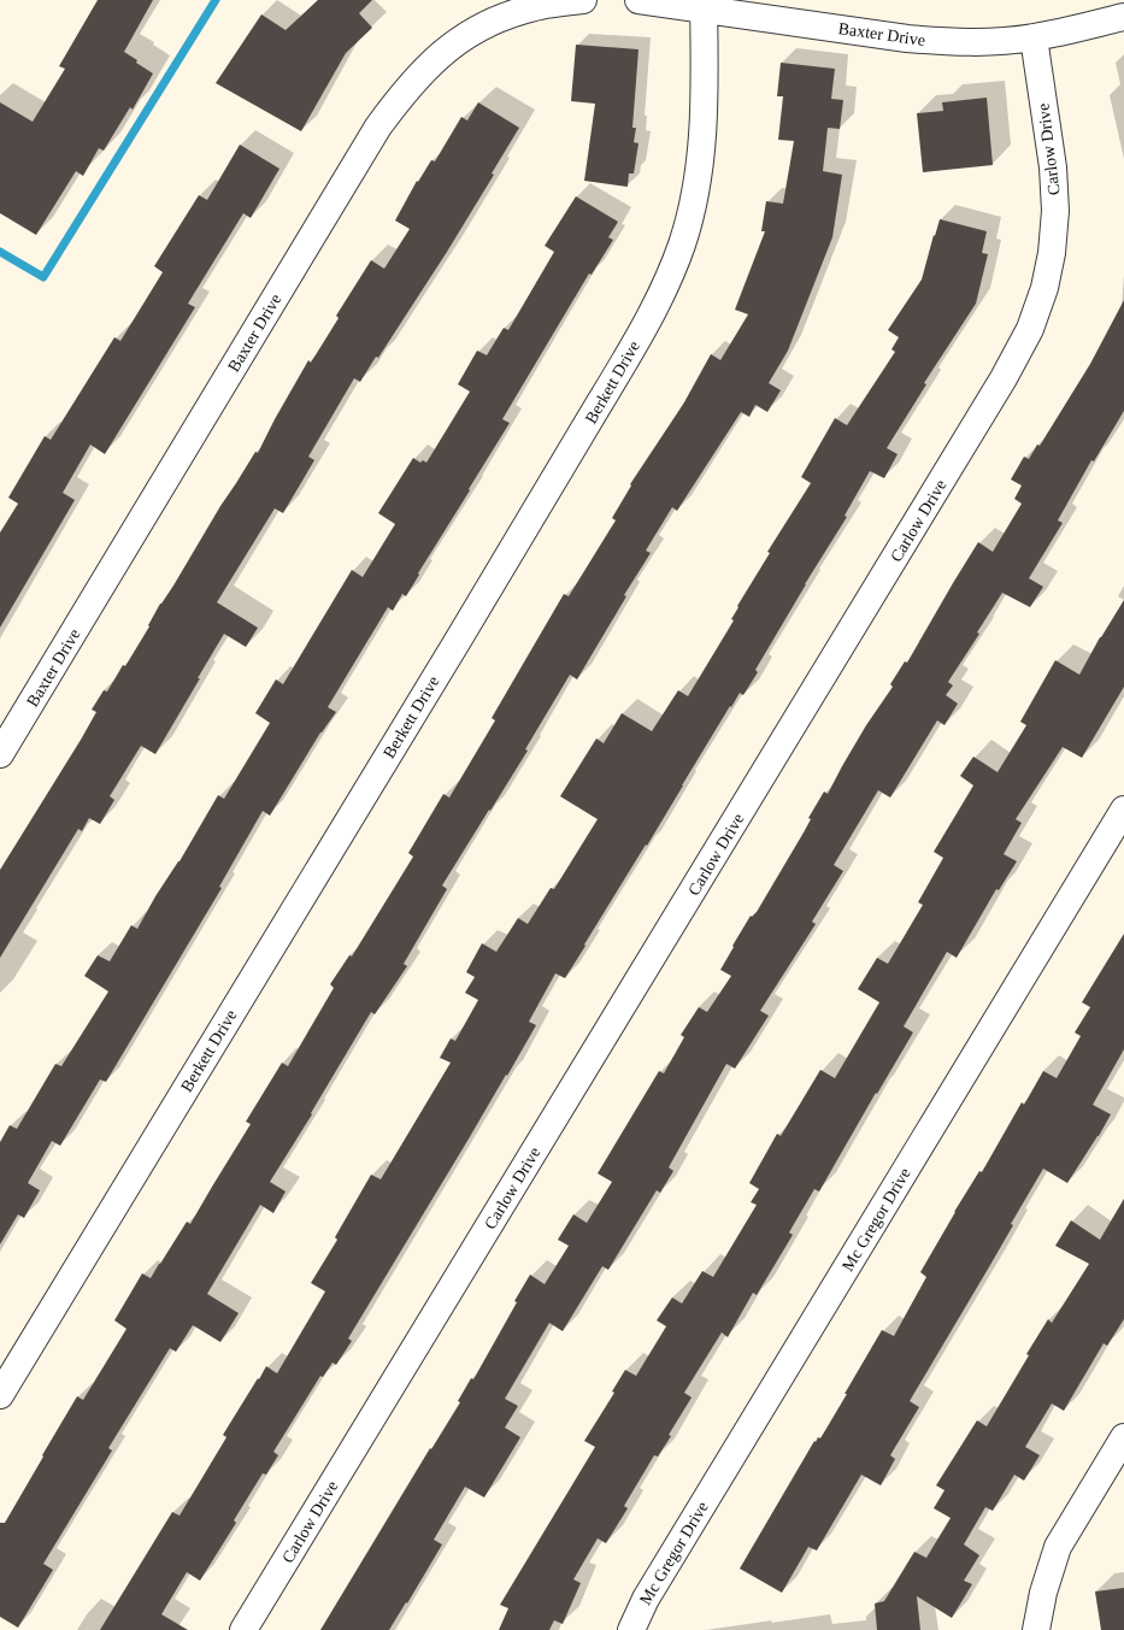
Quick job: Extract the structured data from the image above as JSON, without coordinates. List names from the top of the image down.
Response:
{
  "streets": {
    "street": [
      "Baxter Drive",
      "Carlow Drive",
      "Berkett Drive",
      "Mc Gregor Drive"
    ]
  },
  "crossings": [
    ["Baxter Drive", "Carlow Drive"],
    ["Baxter Drive", "Berkett Drive"]
  ]
}
